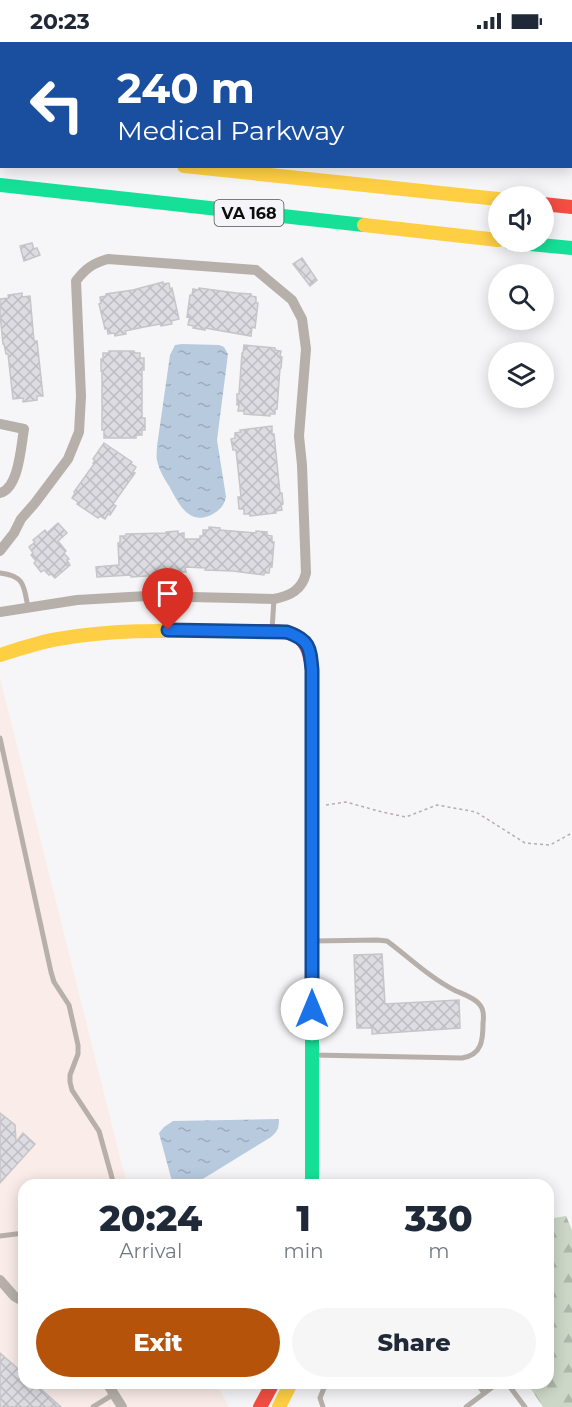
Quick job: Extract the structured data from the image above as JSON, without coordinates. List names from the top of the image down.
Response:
{
  "streets": {
    "main road": ["VA 168"]
  },
  "page": {
    "status": "20:23",
    "turn": ["240 m", "Medical Parkway"],
    "eta": [
      "20:24",
      "Arrival",
      "1",
      "min",
      "330",
      "m"
    ],
    "buttons": ["Exit", "Share"]
  }
}
